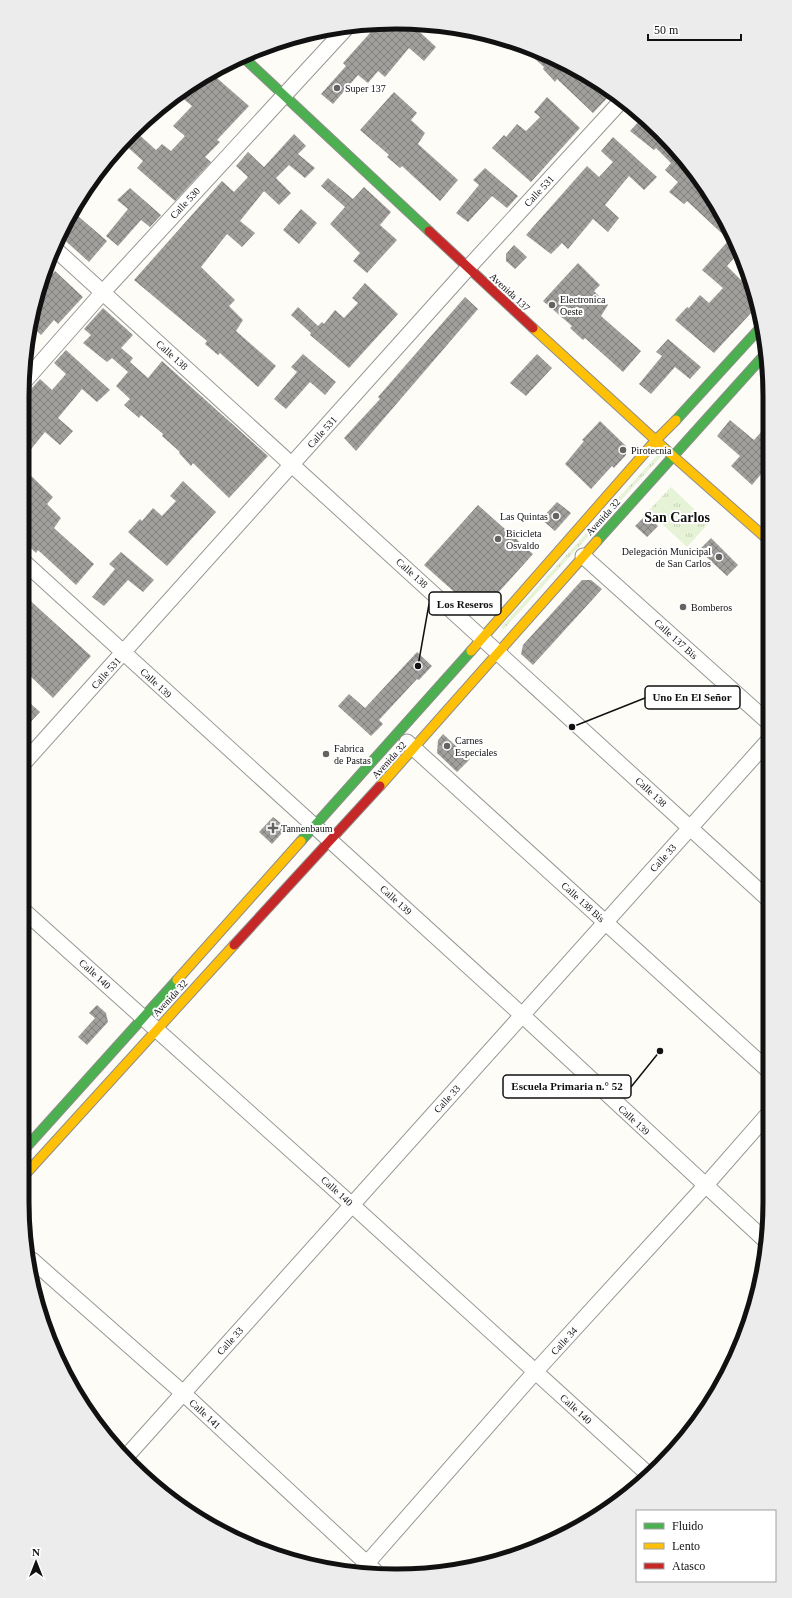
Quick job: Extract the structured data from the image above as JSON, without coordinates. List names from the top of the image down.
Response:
{
  "streets": {
    "main road": ["Avenida 137", "Avenida 32"],
    "street": [
      "Calle 531",
      "Calle 530",
      "Calle 138",
      "Calle 137 Bis",
      "Calle 139",
      "Calle 33",
      "Calle 138 Bis",
      "Calle 140",
      "Calle 34",
      "Calle 141"
    ]
  },
  "crossings": [
    ["Calle 531", "Avenida 137"],
    ["Calle 531", "Calle 138"],
    ["Calle 531", "Calle 139"],
    ["Calle 530", "Avenida 137"],
    ["Calle 530", "Calle 138"],
    ["Avenida 137", "Avenida 32"],
    ["Calle 138", "Avenida 32"],
    ["Calle 138", "Calle 33"],
    ["Avenida 32", "Calle 137 Bis"],
    ["Avenida 32", "Calle 139"],
    ["Avenida 32", "Calle 138 Bis"],
    ["Avenida 32", "Calle 140"],
    ["Calle 139", "Calle 33"],
    ["Calle 139", "Calle 34"],
    ["Calle 33", "Calle 138 Bis"],
    ["Calle 33", "Calle 140"],
    ["Calle 33", "Calle 141"],
    ["Calle 140", "Calle 34"],
    ["Calle 34", "Calle 141"]
  ],
  "districts": ["San Carlos"],
  "places": {
    "other": [
      "Super 137",
      "Electronica Oeste",
      "Pirotecnia",
      "Las Quintas",
      "Bicicleta Osvaldo",
      "Delegación Municipal de San Carlos",
      "Bomberos",
      "Los Reseros",
      "Uno En El Señor",
      "Carnes Especiales",
      "Fabrica de Pastas",
      "Escuela Primaria n.° 52"
    ],
    "health": ["Tannenbaum"]
  },
  "legend": ["Fluido", "Lento", "Atasco"],
  "scale_bar": "50 m",
  "north": "top"
}
